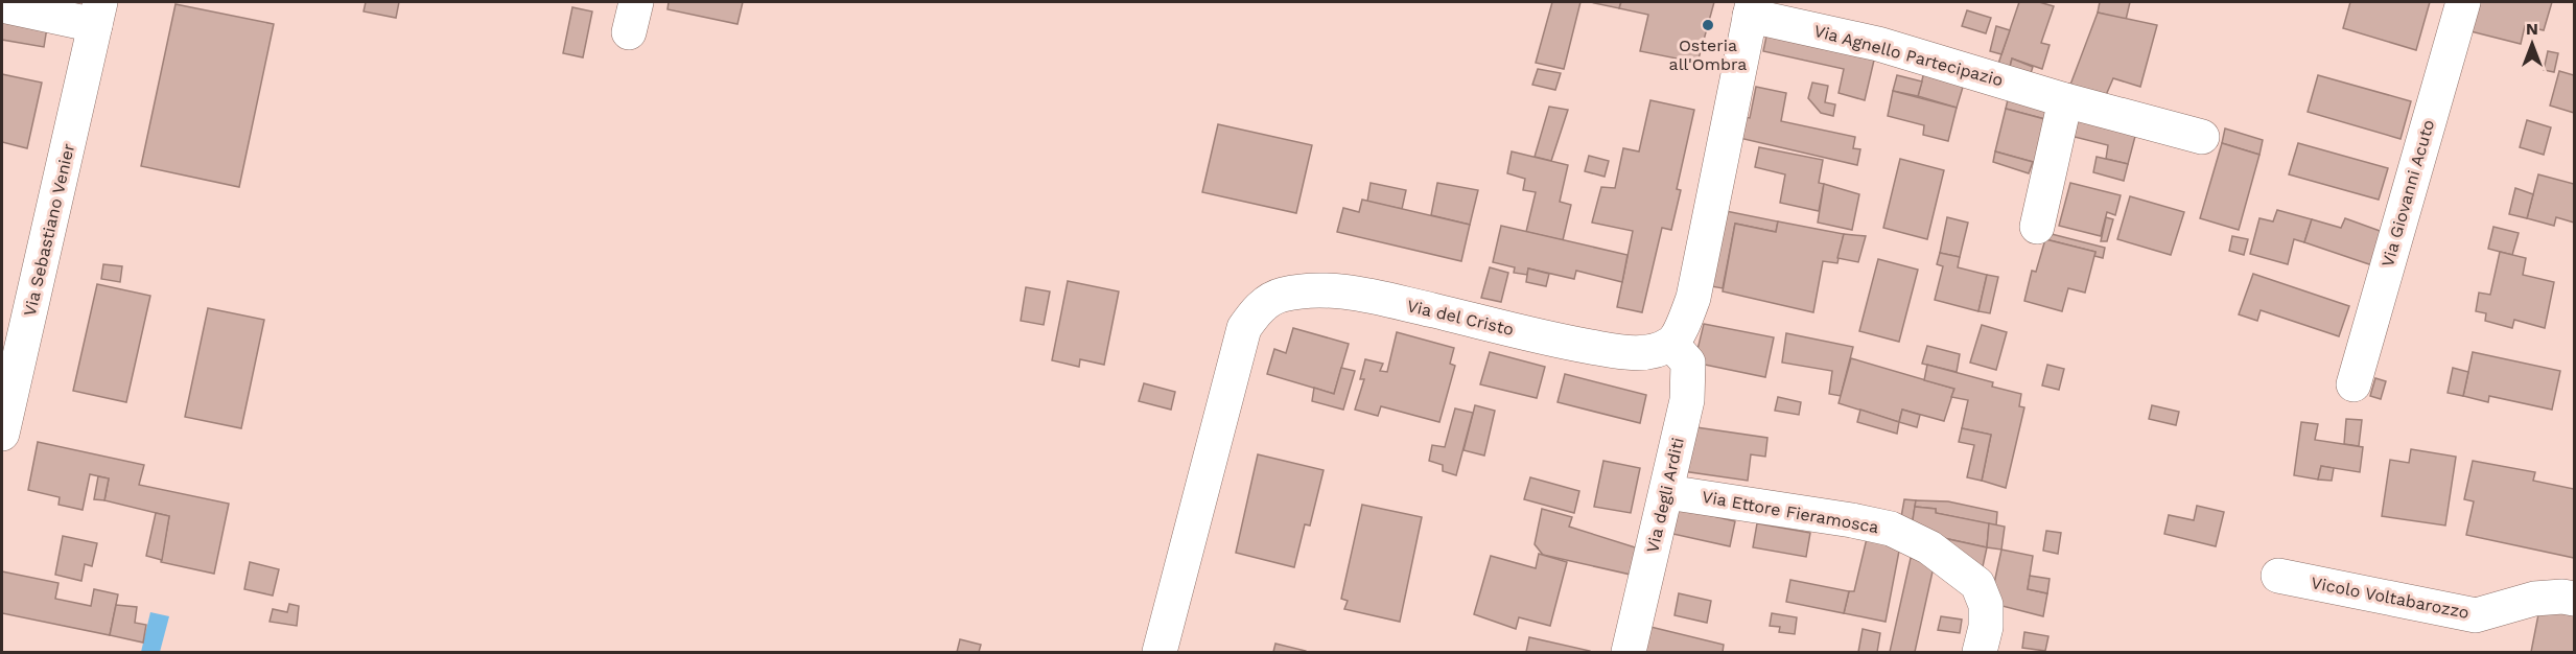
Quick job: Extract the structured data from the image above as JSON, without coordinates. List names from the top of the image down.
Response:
{
  "streets": {
    "street": [
      "Via Agnello Partecipazio",
      "Via Giovanni Acuto",
      "Via Sebastiano Venier",
      "Via del Cristo",
      "Via degli Arditi",
      "Via Ettore Fieramosca",
      "Vicolo Voltabarozzo"
    ]
  },
  "crossings": [
    ["Via del Cristo", "Via degli Arditi"],
    ["Via degli Arditi", "Via Ettore Fieramosca"]
  ],
  "places": ["Osteria all'Ombra"],
  "north": "top"
}
